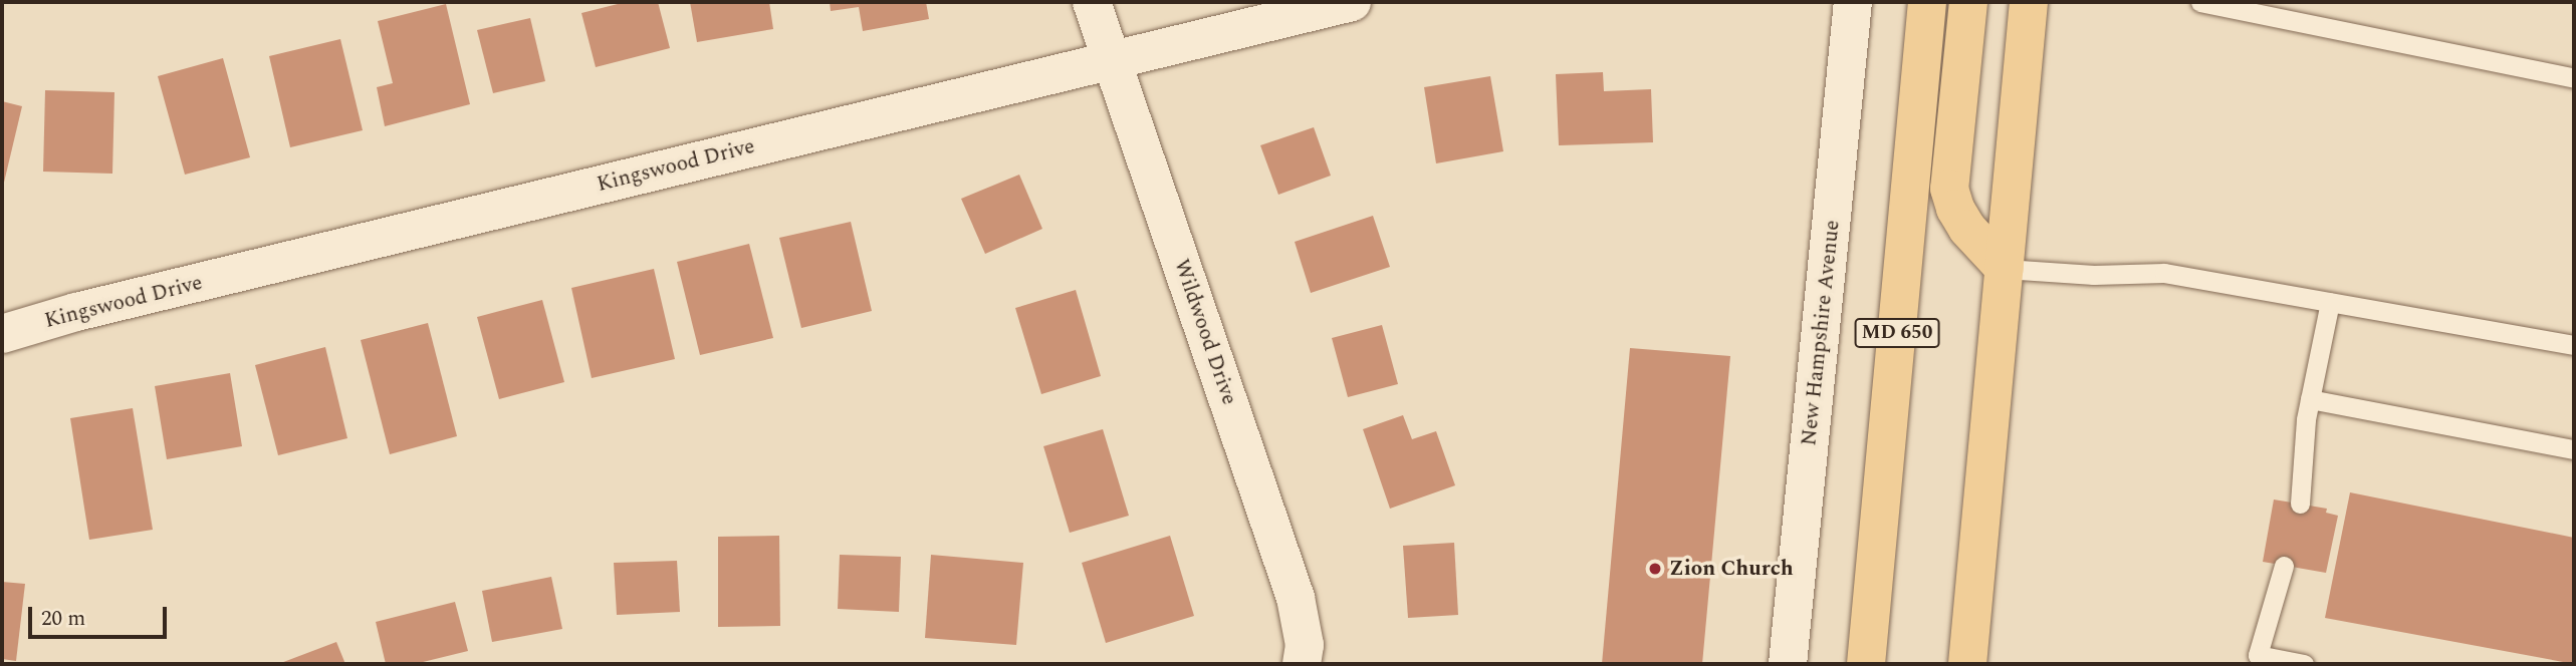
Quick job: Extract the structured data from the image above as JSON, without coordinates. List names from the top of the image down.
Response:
{
  "streets": {
    "main road": ["MD 650"],
    "street": ["Kingswood Drive", "Wildwood Drive", "New Hampshire Avenue"]
  },
  "crossings": [
    ["Kingswood Drive", "Wildwood Drive"]
  ],
  "places": ["Zion Church"],
  "scale_bar": "20 m"
}
